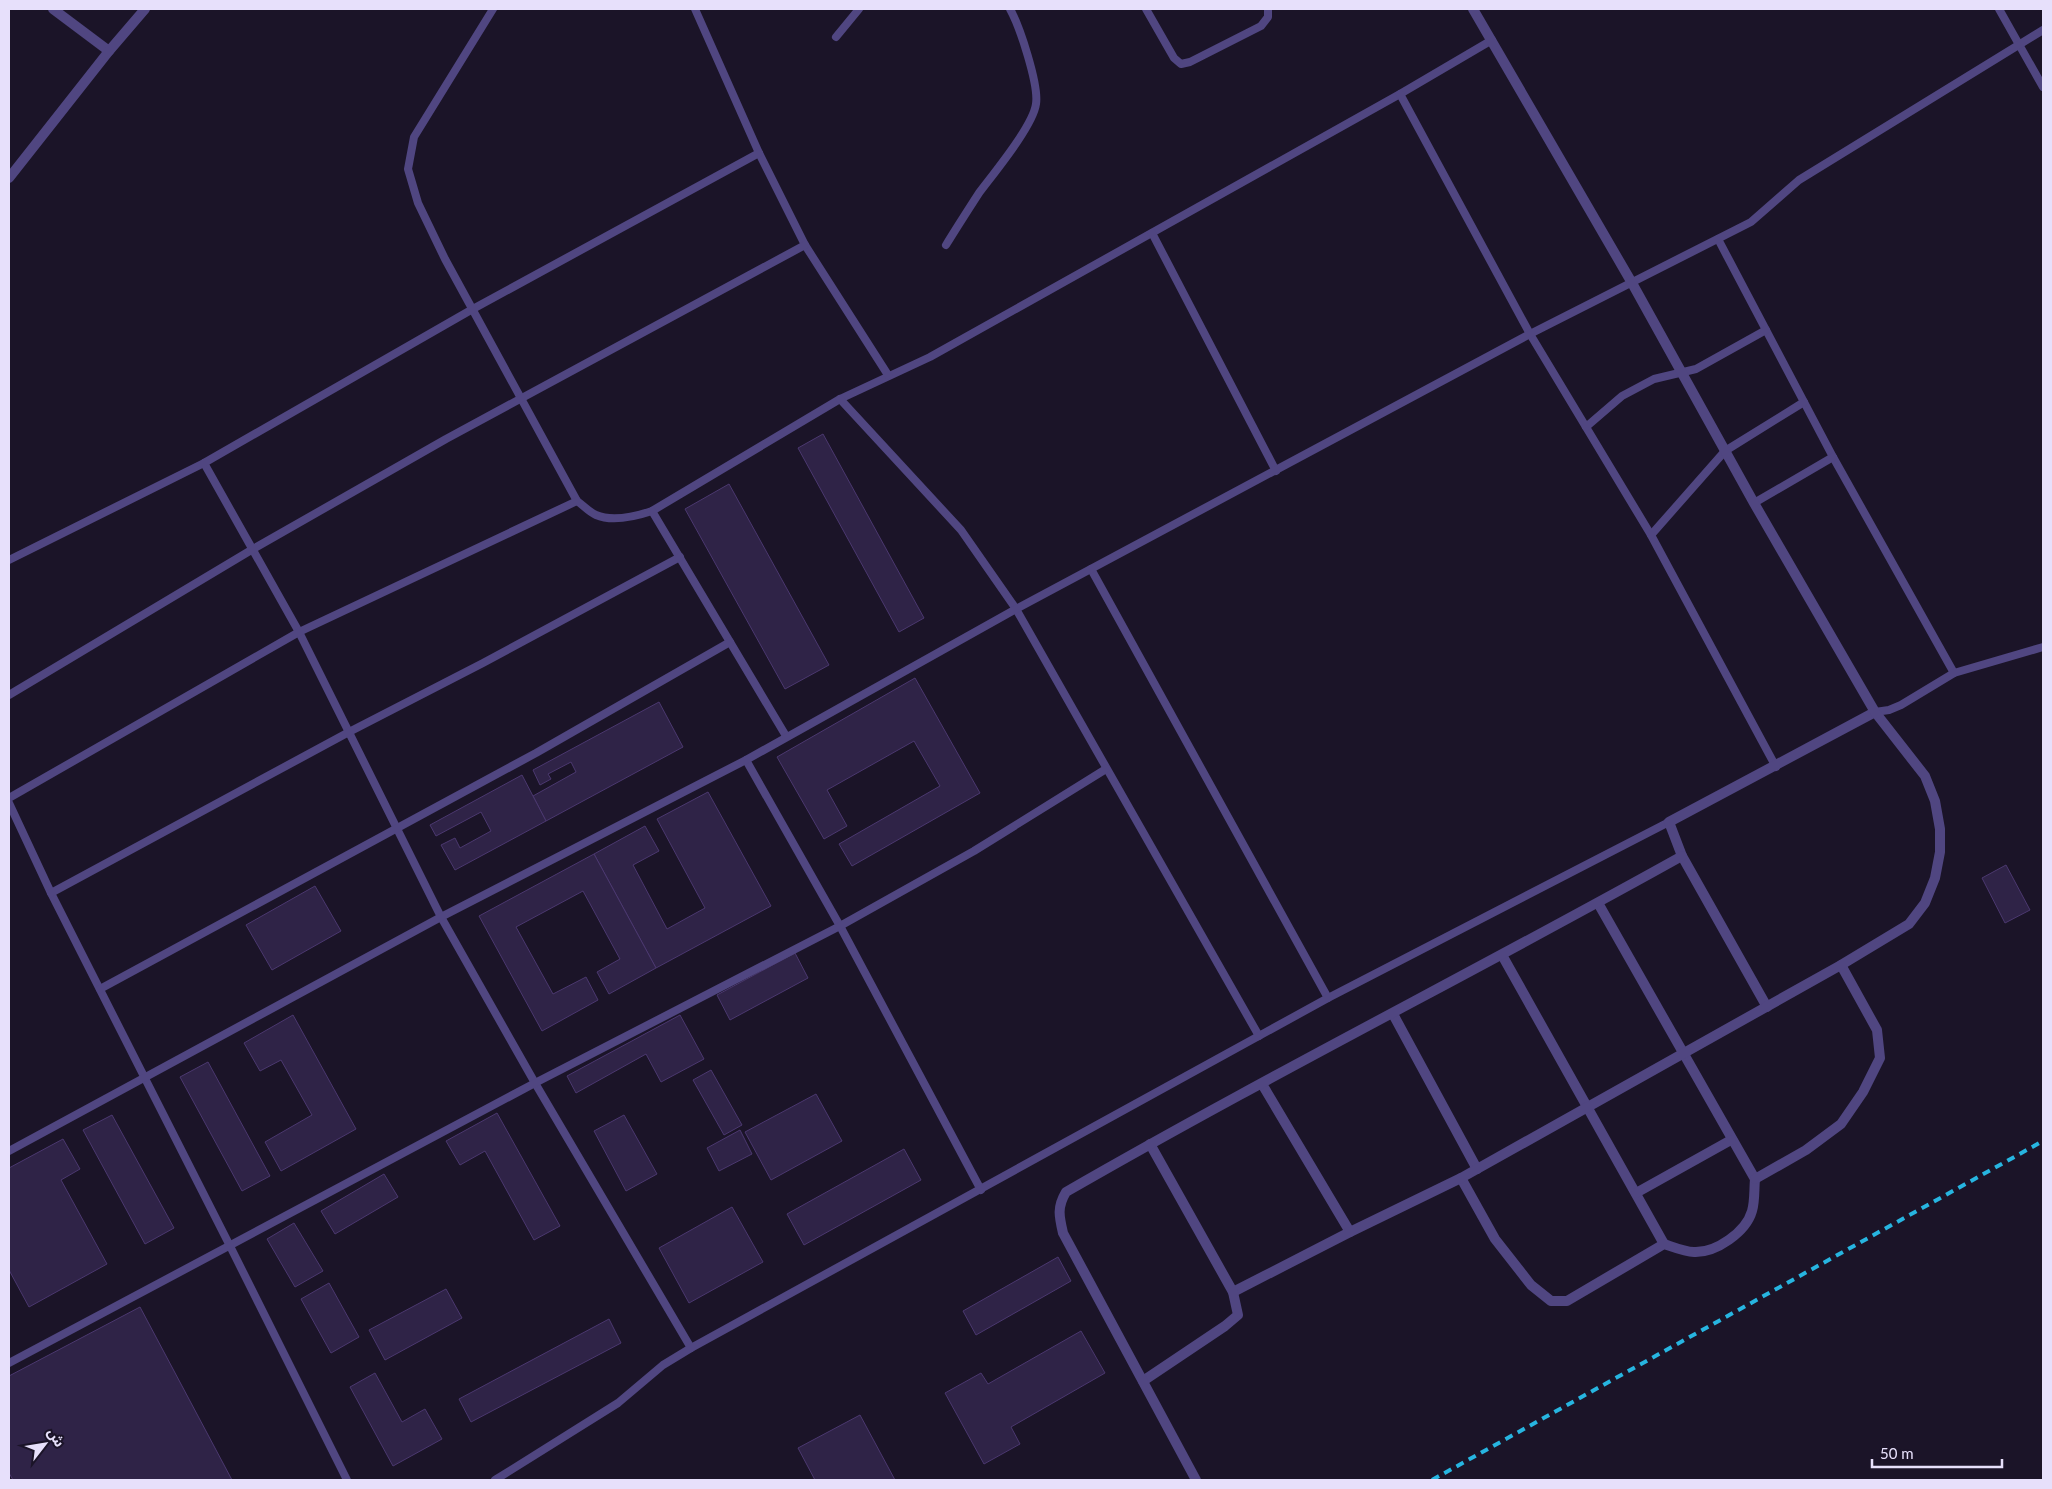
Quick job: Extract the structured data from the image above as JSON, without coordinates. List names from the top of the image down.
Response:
{
  "scale_bar": "50 m",
  "north": "top right"
}
